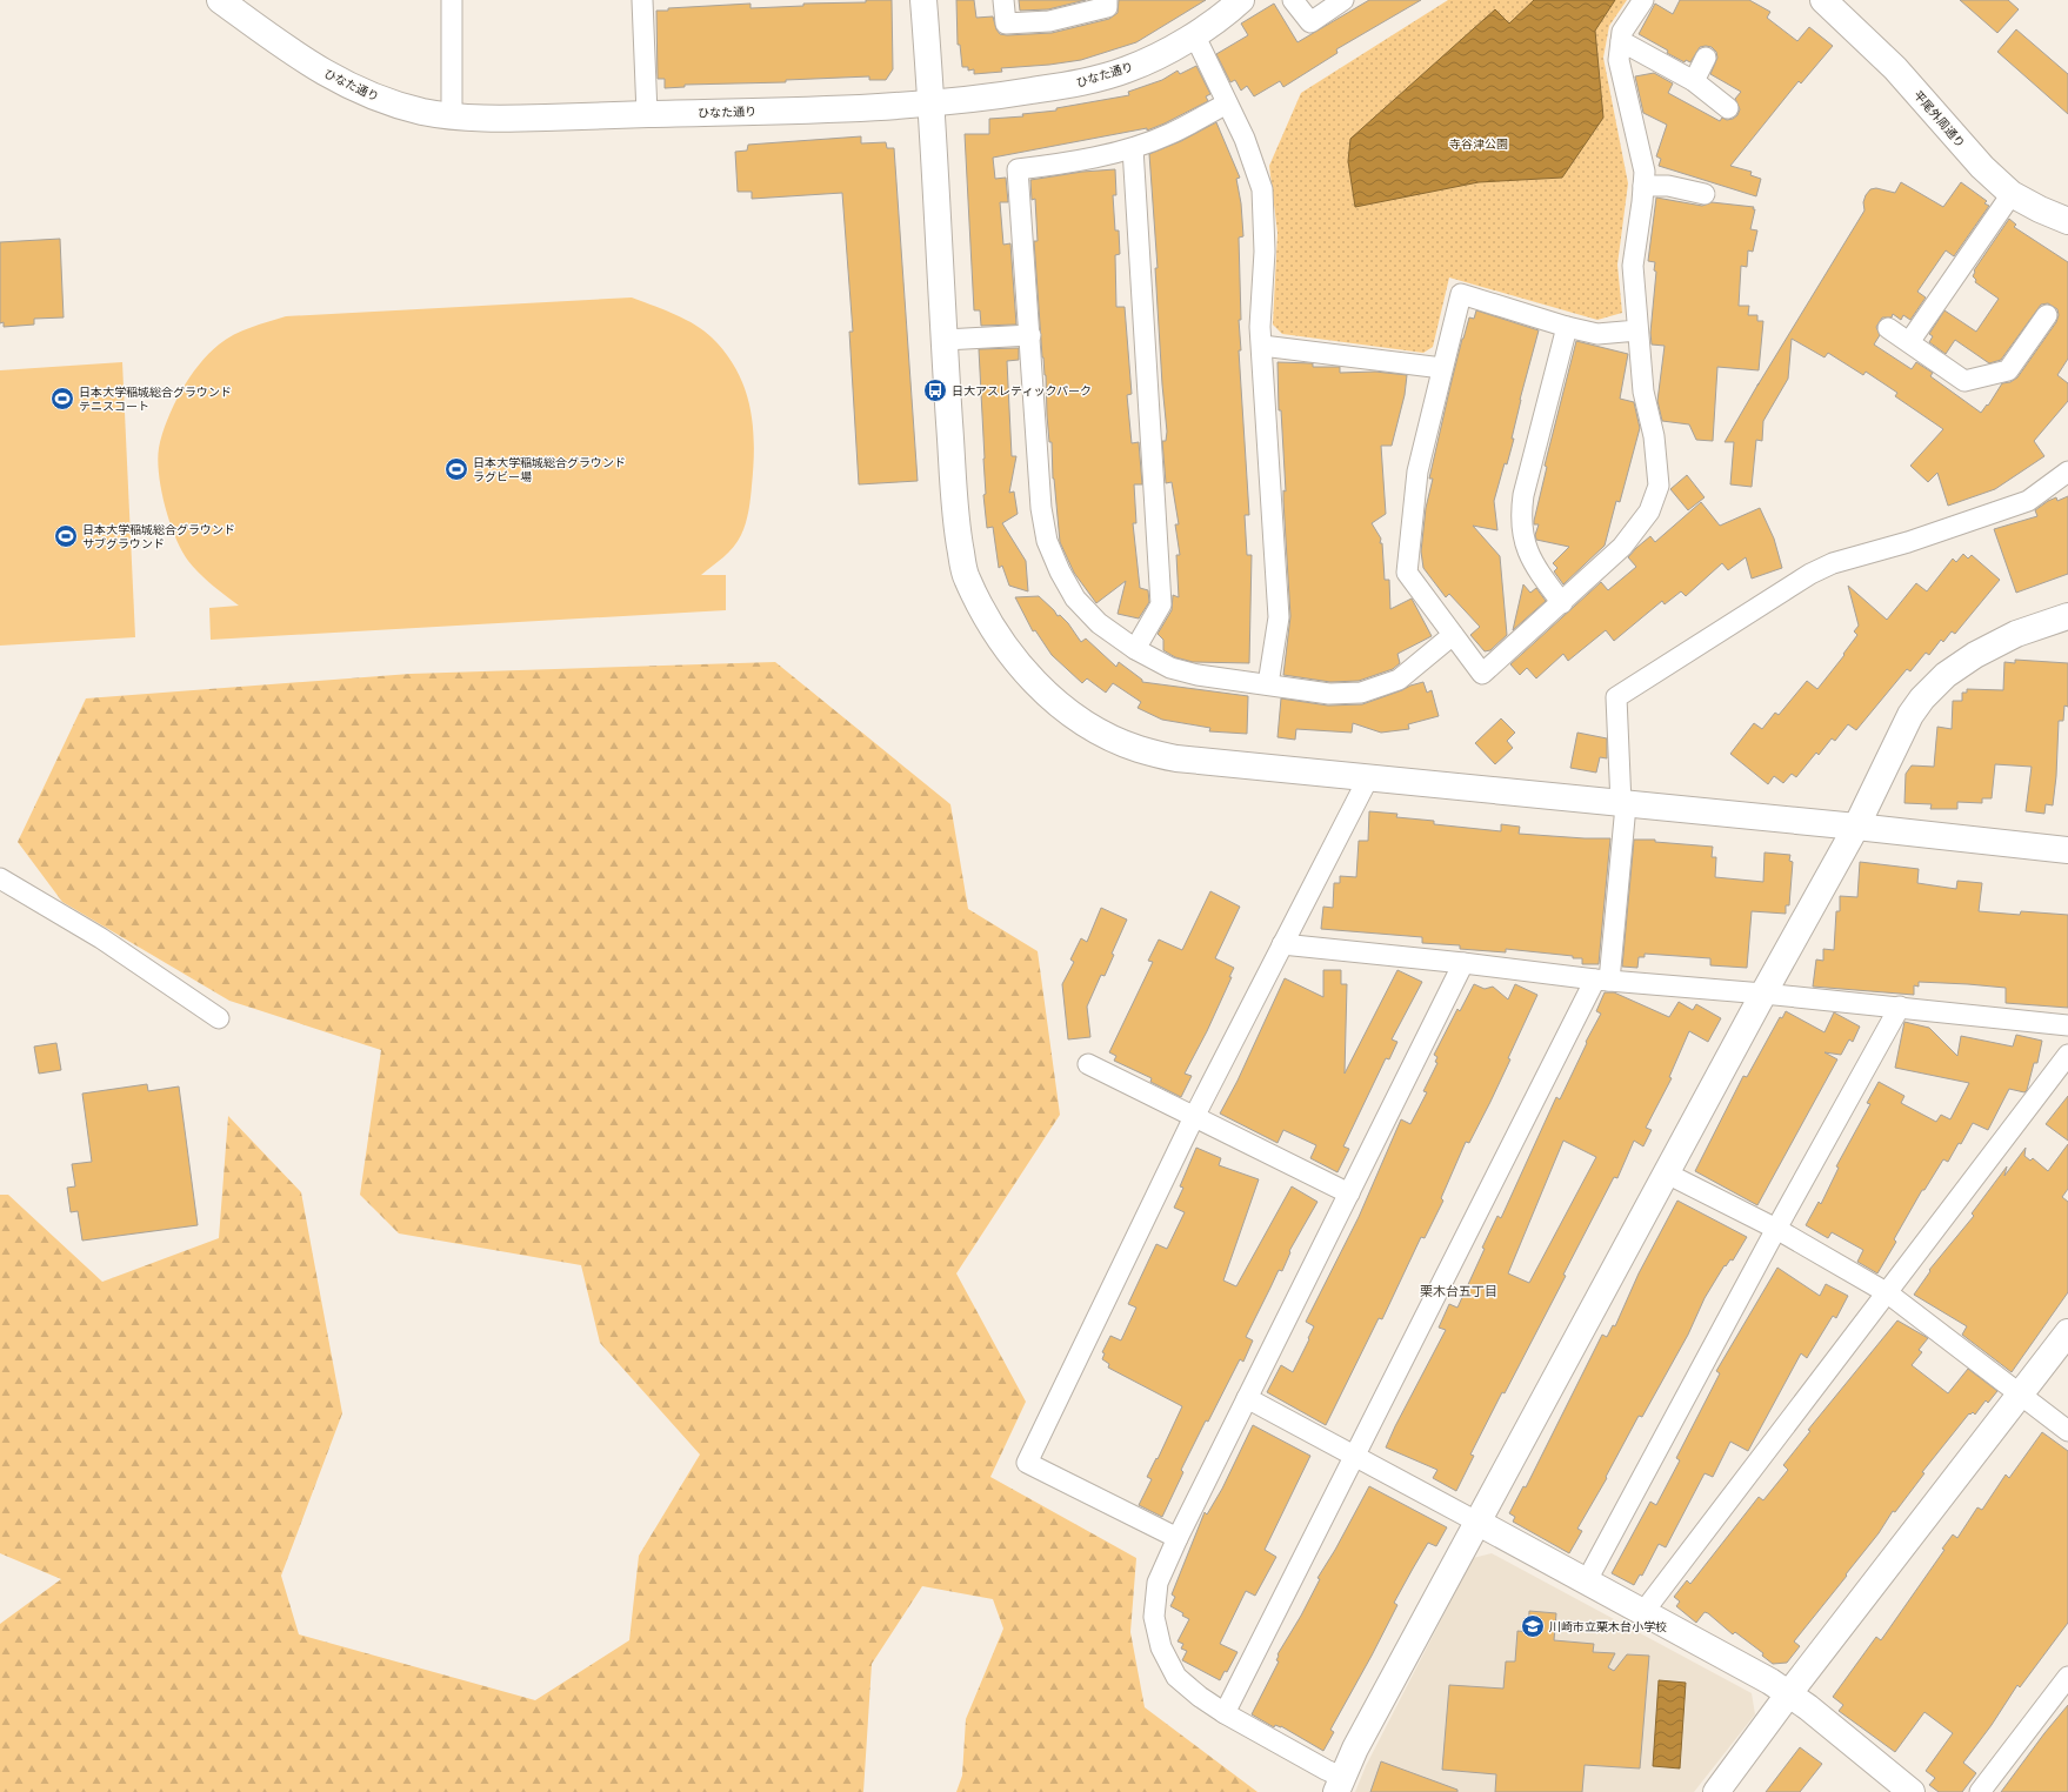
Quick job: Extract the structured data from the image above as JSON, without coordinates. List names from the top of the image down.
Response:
{
  "streets": {
    "street": ["ひなた通り", "平尾外周通り"]
  },
  "districts": ["栗木台五丁目"],
  "parks": ["寺谷津公園"],
  "places": {
    "bus stop": ["日大アスレティックパーク"],
    "sports": ["日本大学稲城総合グラウンド テニスコート", "日本大学稲城総合グラウンド ラグビー場", "日本大学稲城総合グラウンド サブグラウンド"],
    "school or university": ["川崎市立栗木台小学校"]
  }
}
